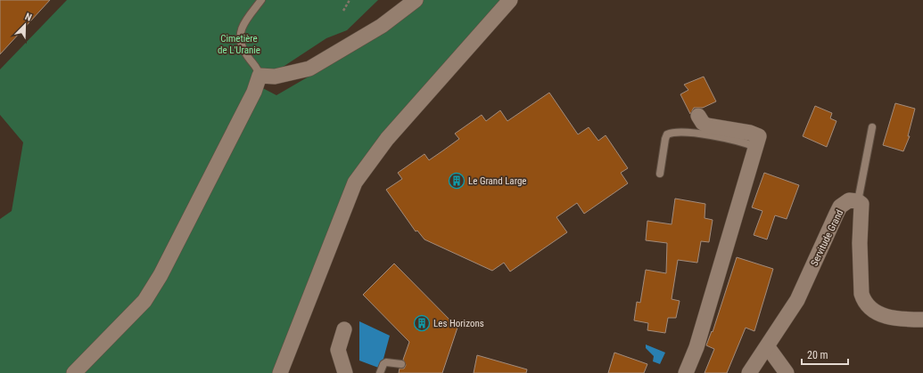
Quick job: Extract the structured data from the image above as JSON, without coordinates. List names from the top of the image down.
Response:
{
  "streets": {
    "street": ["Servitude Grand"]
  },
  "parks": ["Cimetière de L'Uranie"],
  "places": {
    "building": ["Le Grand Large", "Les Horizons"]
  },
  "scale_bar": "20 m",
  "north": "top right"
}
